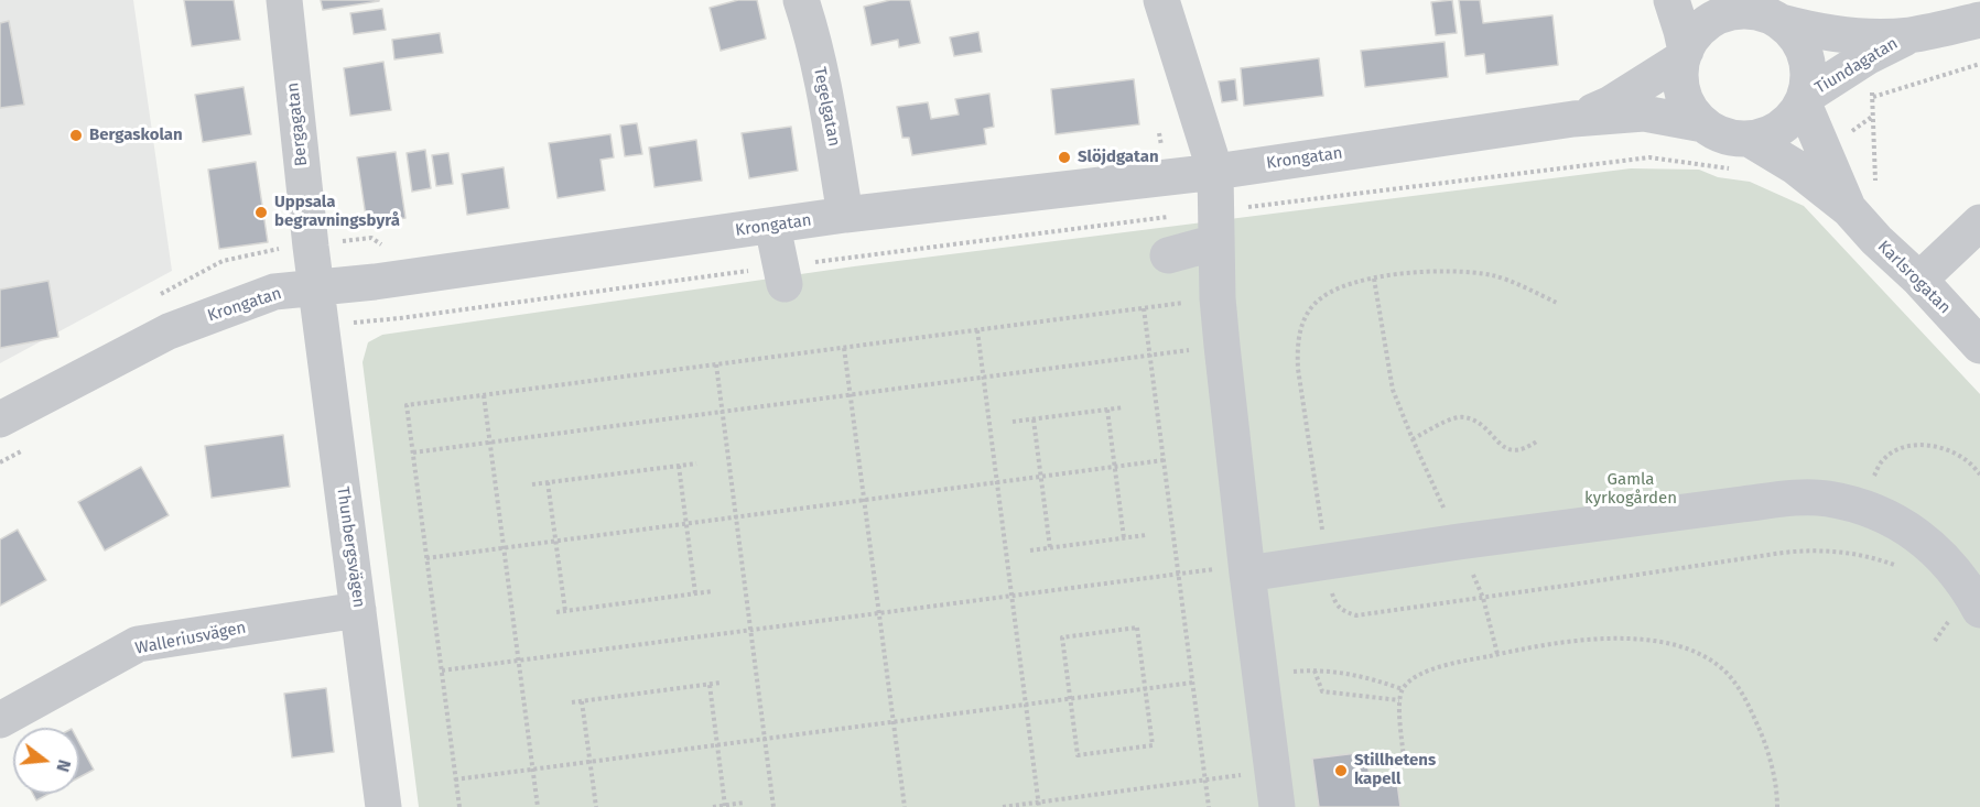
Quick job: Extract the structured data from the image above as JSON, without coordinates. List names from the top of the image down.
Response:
{
  "streets": {
    "street": [
      "Tiundagatan",
      "Tegelgatan",
      "Bergagatan",
      "Krongatan",
      "Karlsrogatan",
      "Thunbergsvägen",
      "Walleriusvägen"
    ]
  },
  "crossings": [
    ["Tiundagatan", "Krongatan"],
    ["Tiundagatan", "Karlsrogatan"],
    ["Tegelgatan", "Krongatan"],
    ["Bergagatan", "Krongatan"],
    ["Bergagatan", "Thunbergsvägen"],
    ["Krongatan", "Karlsrogatan"],
    ["Krongatan", "Thunbergsvägen"],
    ["Thunbergsvägen", "Walleriusvägen"]
  ],
  "parks": ["Gamla kyrkogården"],
  "places": [
    "Bergaskolan",
    "Slöjdgatan",
    "Uppsala begravningsbyrå",
    "Stillhetens kapell"
  ],
  "north": "right"
}
